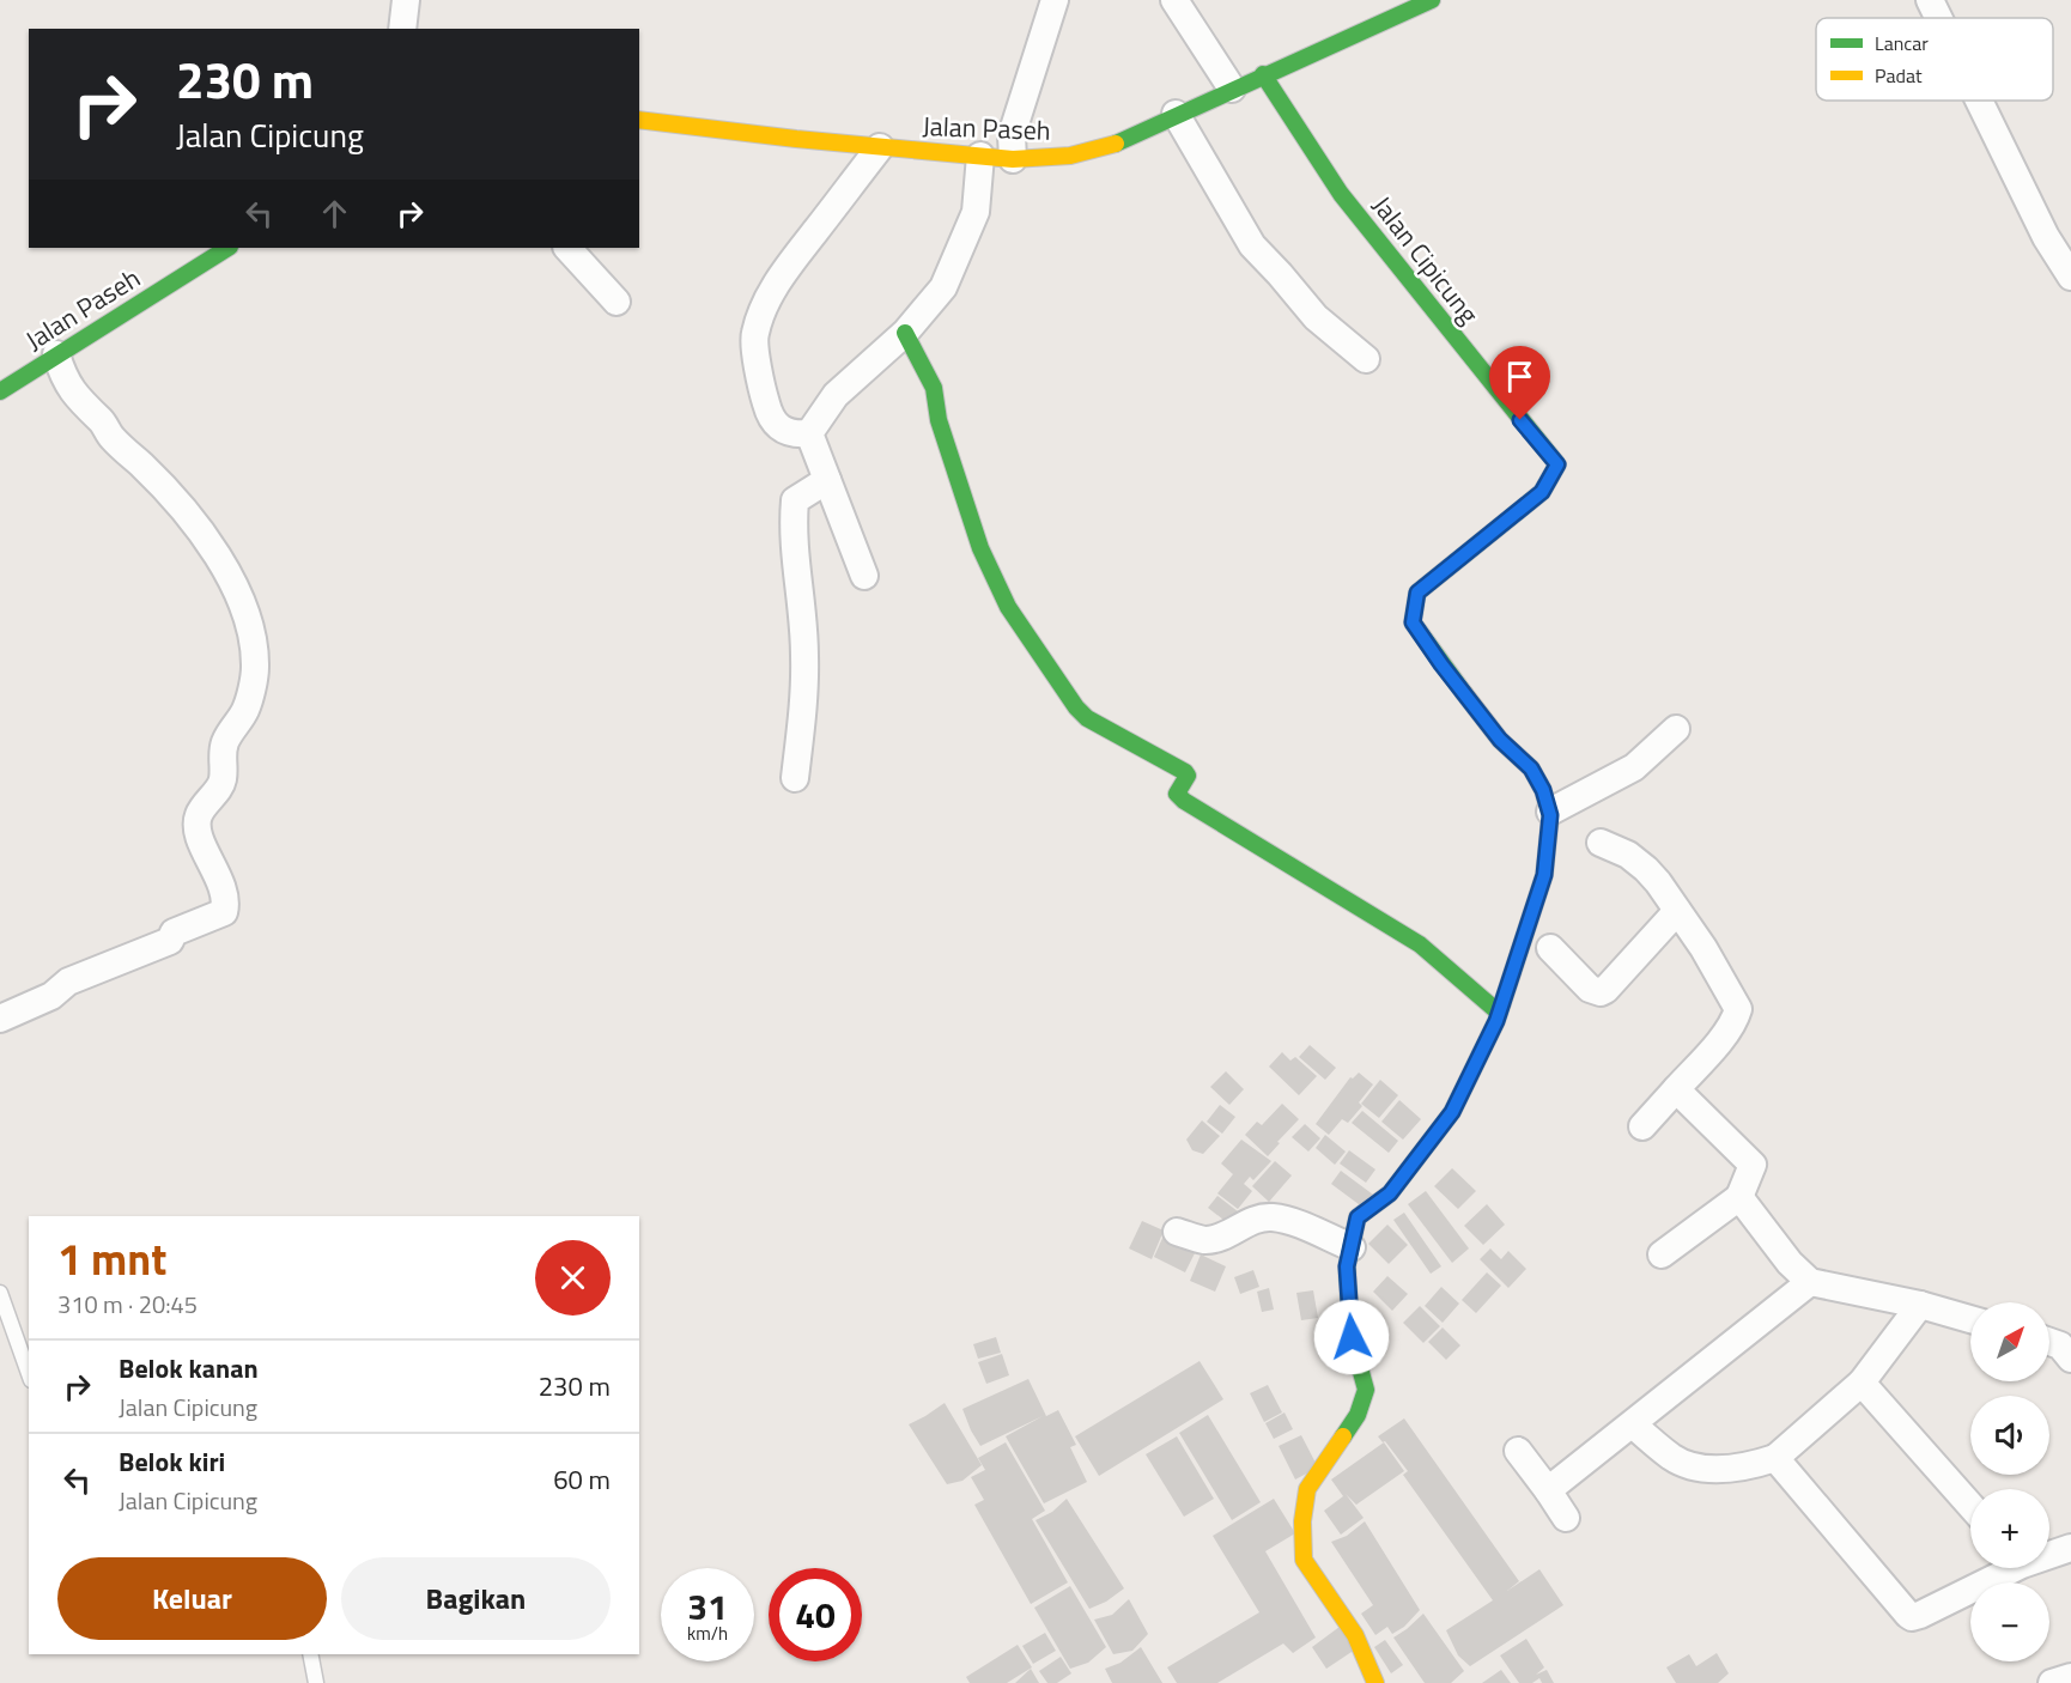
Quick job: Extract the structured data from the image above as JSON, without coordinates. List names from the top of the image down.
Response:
{
  "streets": {
    "street": ["Jalan Paseh", "Jalan Cipicung"]
  },
  "crossings": [
    ["Jalan Paseh", "Jalan Cipicung"]
  ],
  "legend": ["Lancar", "Padat"],
  "north": "top right",
  "page": {
    "turn": ["230 m", "Jalan Cipicung"],
    "heading": ["1 mnt", "310 m · 20:45"],
    "map_buttons": ["+", "−"],
    "list": [
      {
        "name": "Belok kanan",
        "note": "Jalan Cipicung",
        "value": "230 m"
      },
      {
        "name": "Belok kiri",
        "note": "Jalan Cipicung",
        "value": "60 m"
      }
    ],
    "buttons": ["Keluar", "Bagikan"],
    "speed": "31 km/h",
    "limit": "40"
  }
}
